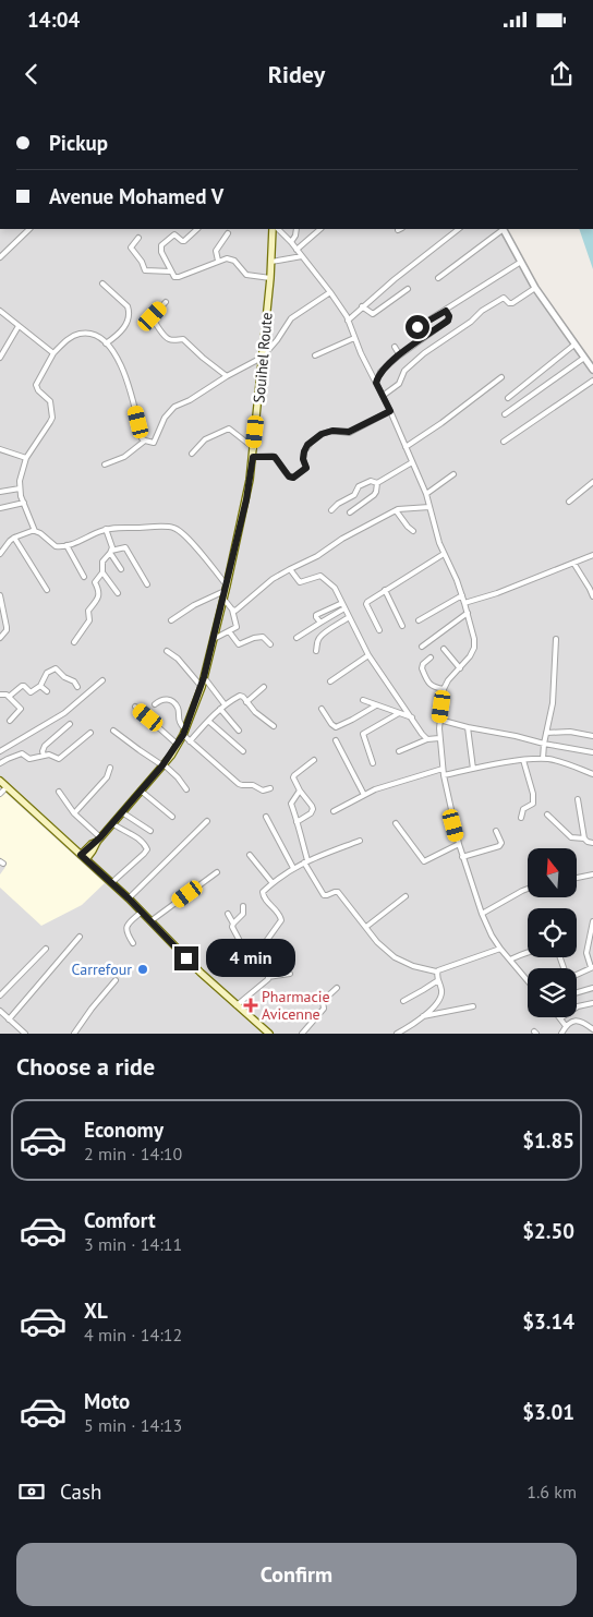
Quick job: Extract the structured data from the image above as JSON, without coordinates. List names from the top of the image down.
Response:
{
  "streets": {
    "main road": ["Souihel Route"]
  },
  "places": {
    "other": ["Carrefour"],
    "health": ["Pharmacie Avicenne"]
  },
  "north": "top",
  "page": {
    "status": "14:04",
    "header": "Ridey",
    "banner": ["Pickup", "Avenue Mohamed V"],
    "bubble": "4 min",
    "heading": "Choose a ride",
    "list": [
      {
        "name": "Economy",
        "note": "2 min · 14:10",
        "value": "$1.85"
      },
      {
        "name": "Comfort",
        "note": "3 min · 14:11",
        "value": "$2.50"
      },
      {
        "name": "XL",
        "note": "4 min · 14:12",
        "value": "$3.14"
      },
      {
        "name": "Moto",
        "note": "5 min · 14:13",
        "value": "$3.01"
      }
    ],
    "pay": ["Cash", "1.6 km"],
    "buttons": "Confirm"
  }
}
